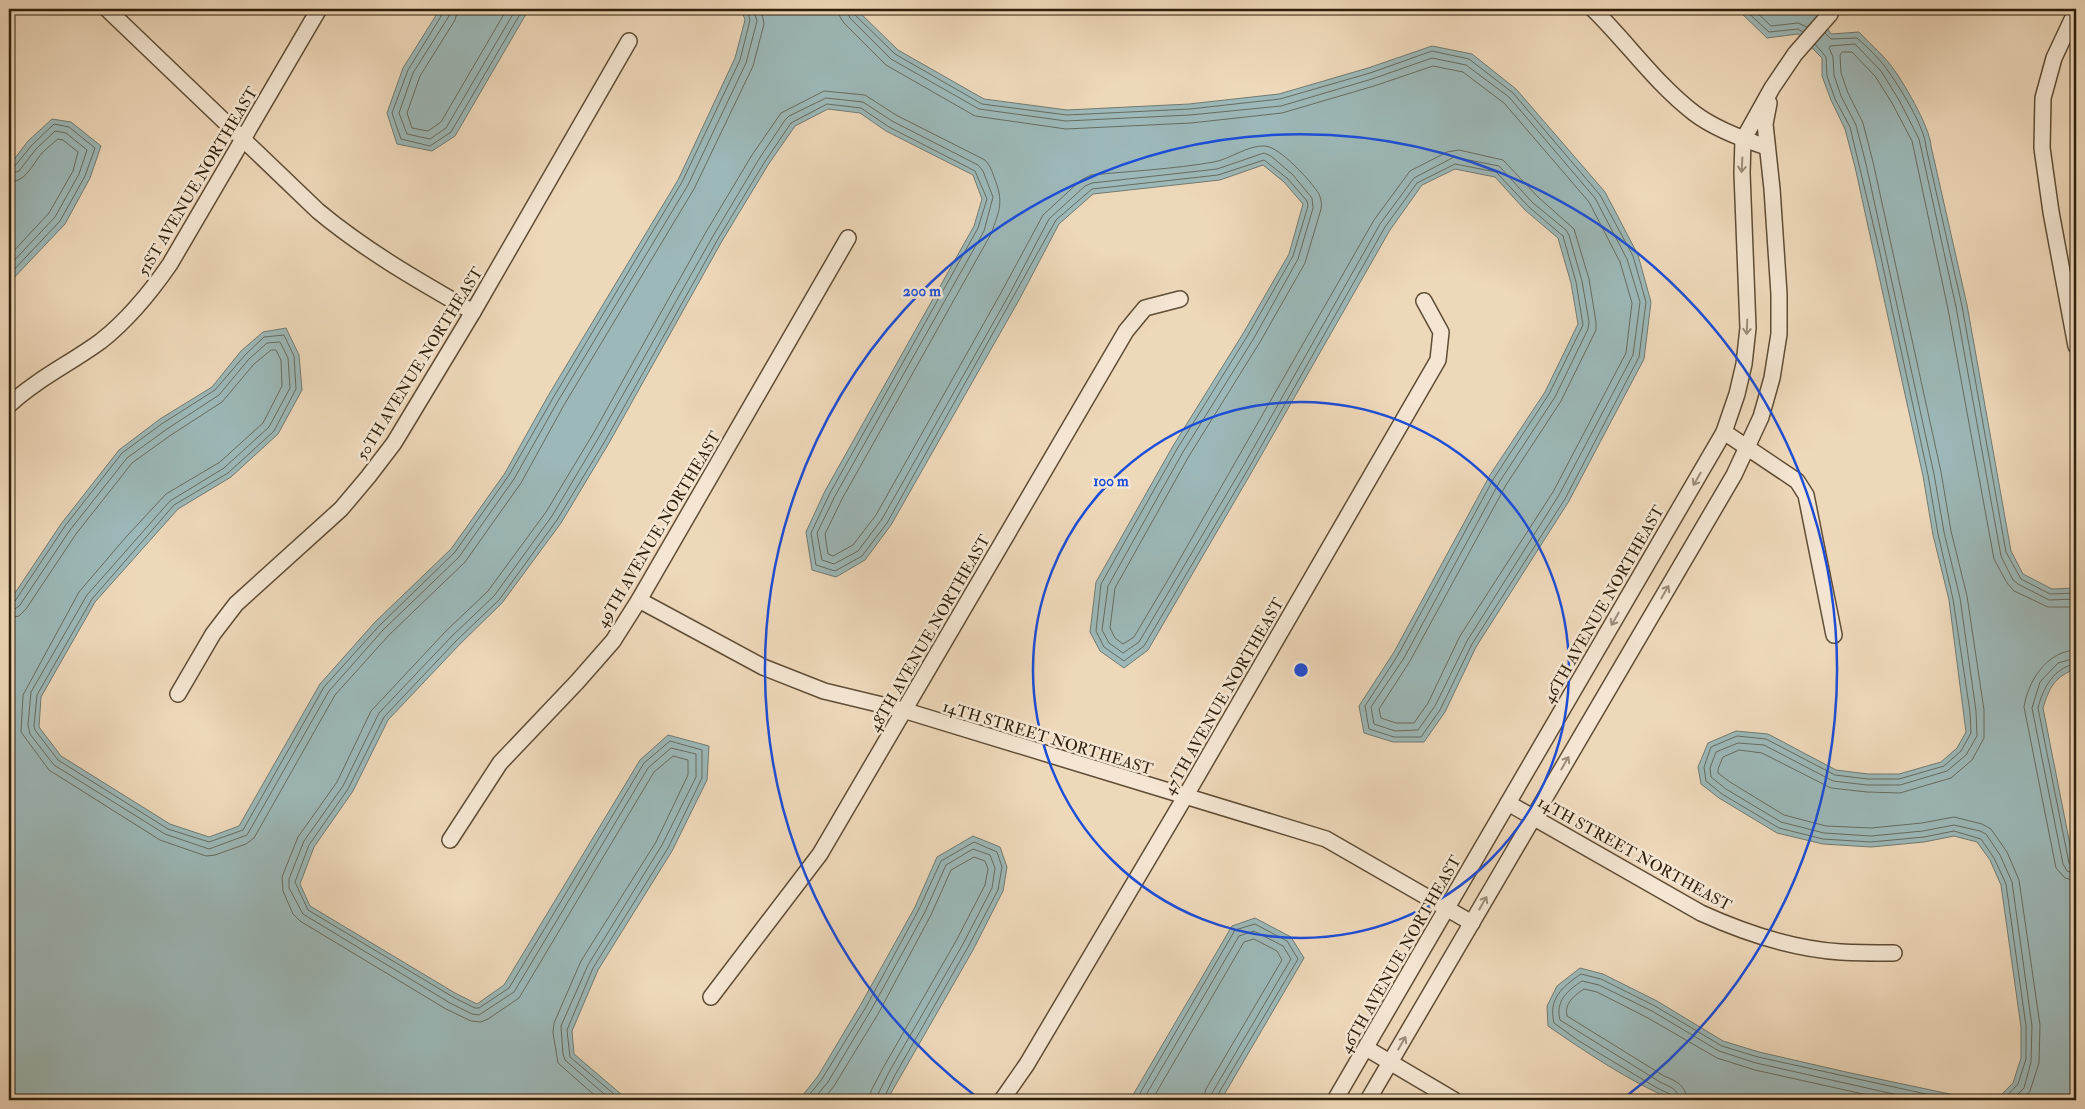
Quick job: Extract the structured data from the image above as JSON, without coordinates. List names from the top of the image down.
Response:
{
  "streets": {
    "street": [
      "51ST AVENUE NORTHEAST",
      "50TH AVENUE NORTHEAST",
      "49TH AVENUE NORTHEAST",
      "46TH AVENUE NORTHEAST",
      "48TH AVENUE NORTHEAST",
      "47TH AVENUE NORTHEAST",
      "14TH STREET NORTHEAST"
    ]
  },
  "crossings": [
    ["49TH AVENUE NORTHEAST", "14TH STREET NORTHEAST"],
    ["46TH AVENUE NORTHEAST", "14TH STREET NORTHEAST"],
    ["48TH AVENUE NORTHEAST", "14TH STREET NORTHEAST"],
    ["47TH AVENUE NORTHEAST", "14TH STREET NORTHEAST"]
  ],
  "rings": ["200 m", "100 m"]
}
